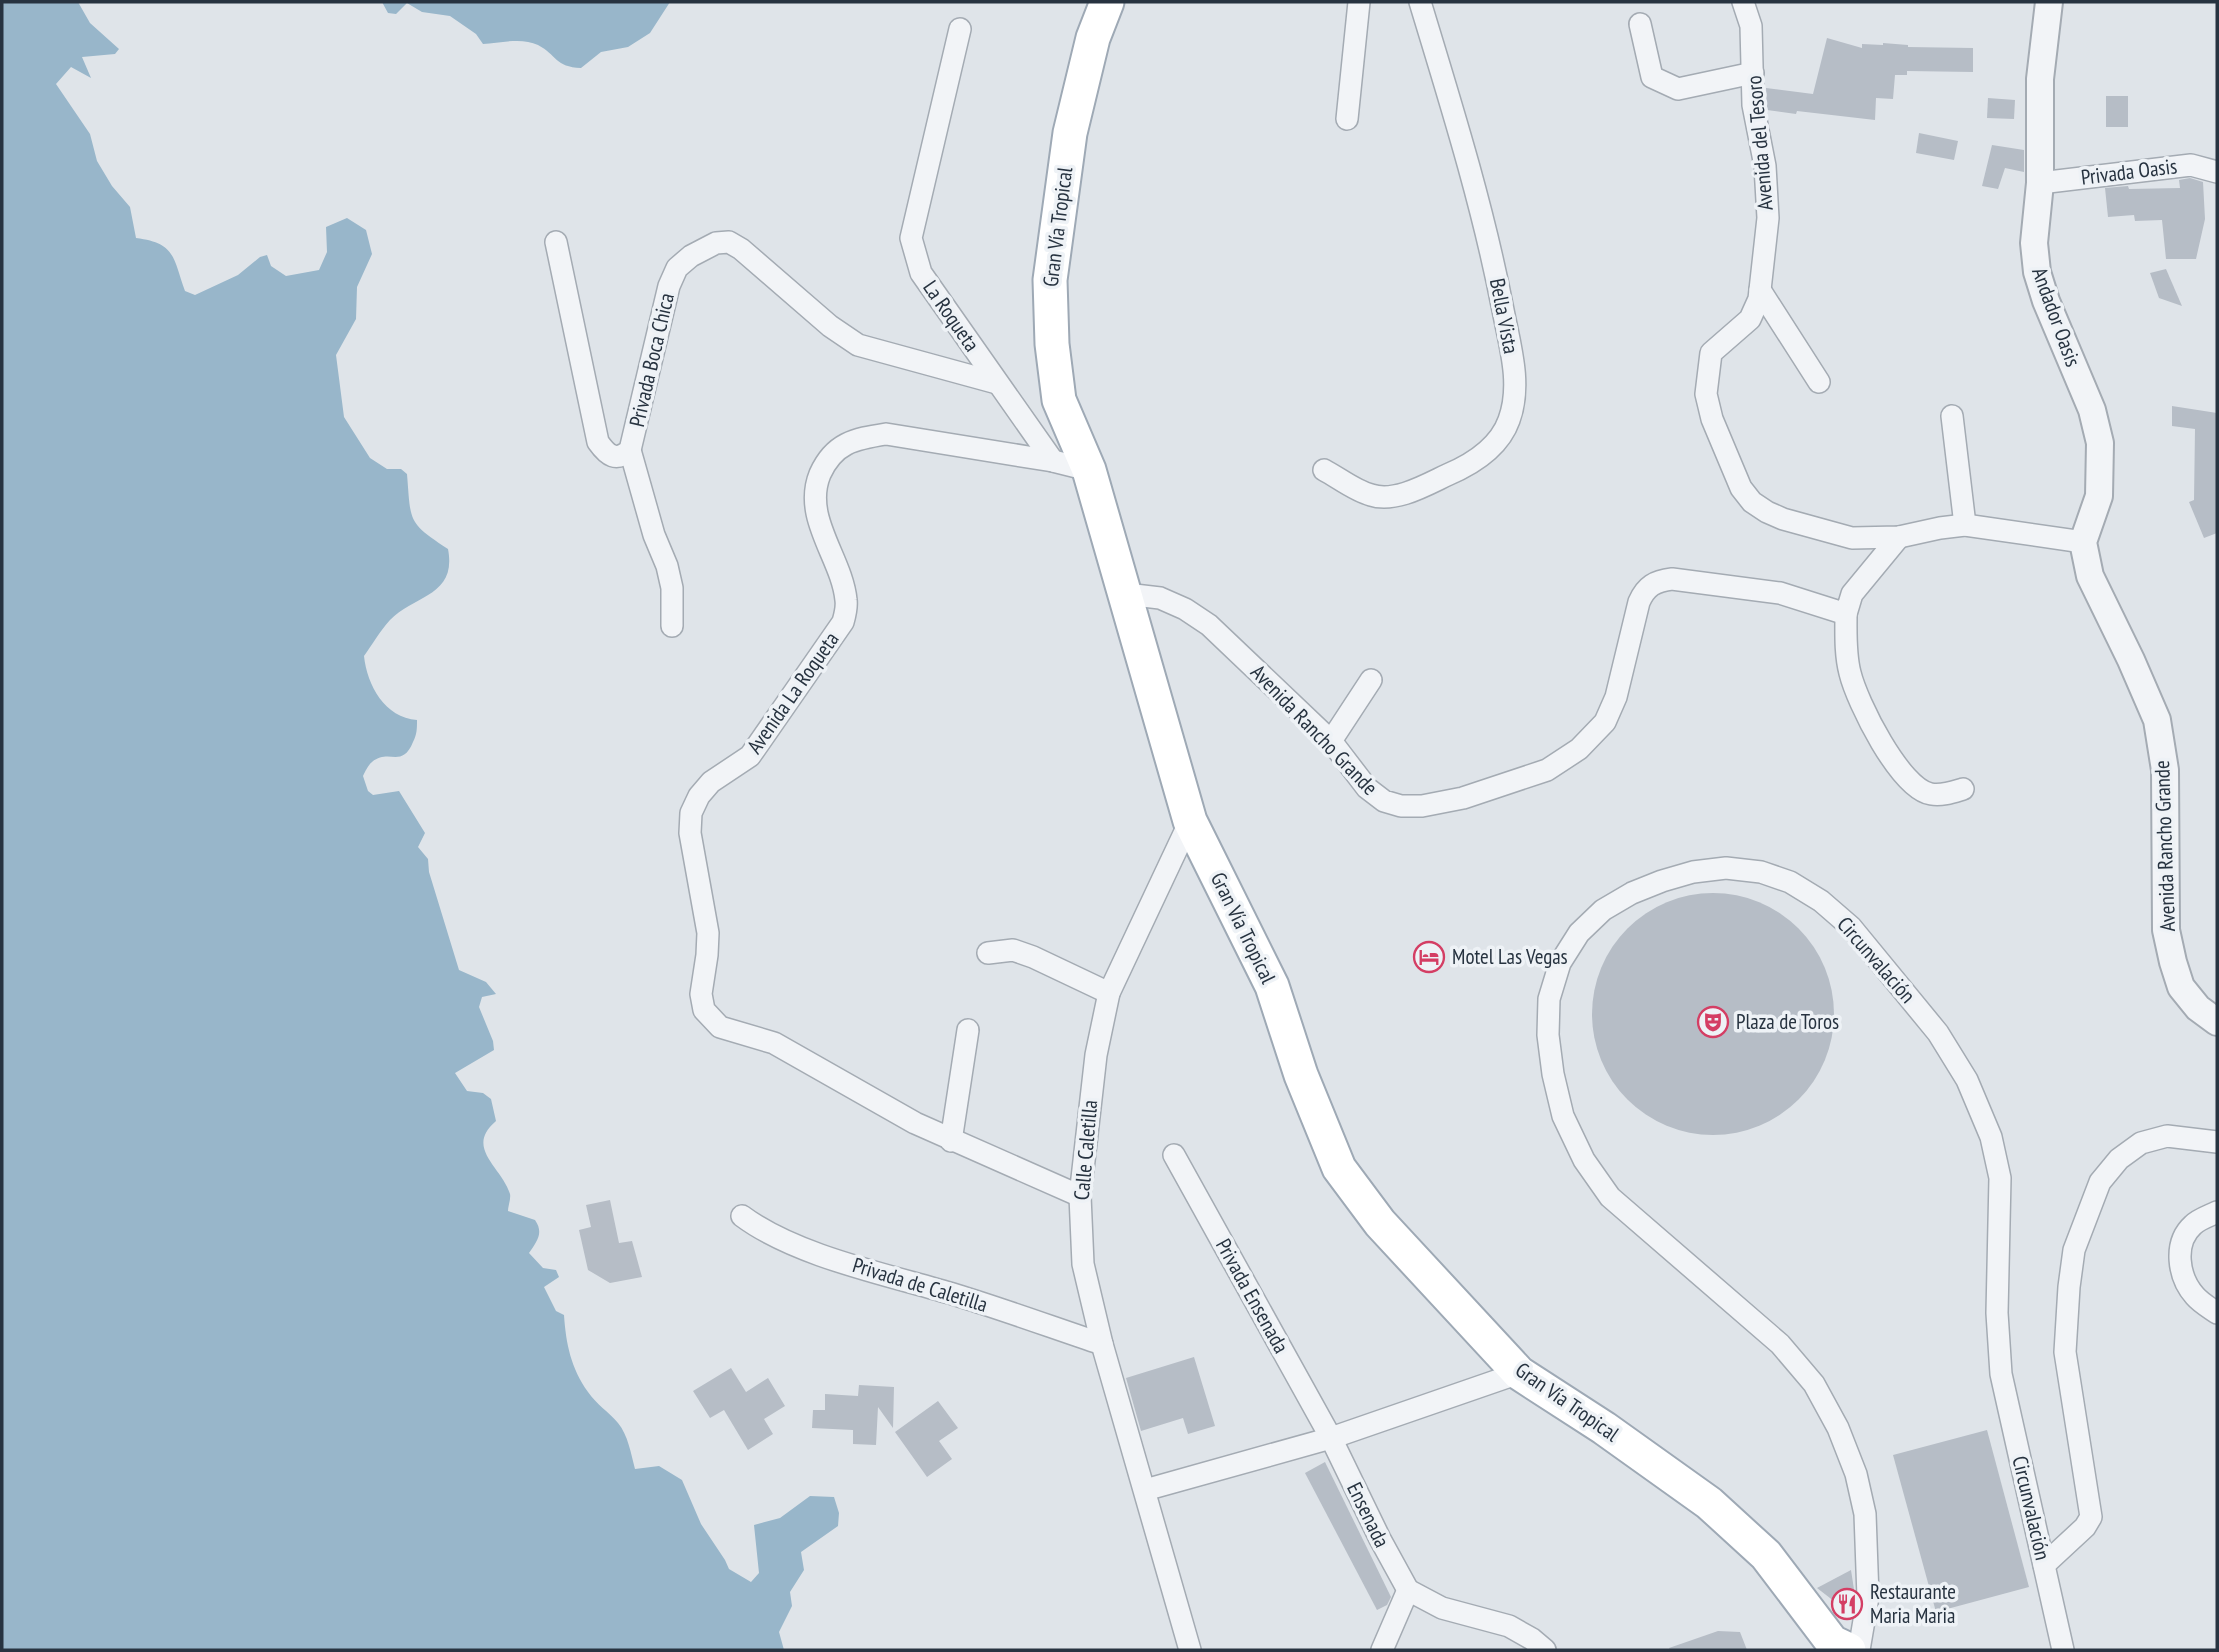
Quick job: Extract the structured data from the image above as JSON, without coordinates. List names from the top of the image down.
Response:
{
  "streets": {
    "main road": ["Gran Vía Tropical"],
    "street": [
      "Avenida del Tesoro",
      "Privada Oasis",
      "La Roqueta",
      "Bella Vista",
      "Andador Oasis",
      "Privada Boca Chica",
      "Avenida La Roqueta",
      "Avenida Rancho Grande",
      "Circunvalación",
      "Calle Caletilla",
      "Privada de Caletilla",
      "Privada Ensenada",
      "Ensenada"
    ]
  },
  "crossings": [
    ["Avenida del Tesoro", "Andador Oasis"],
    ["Avenida del Tesoro", "Avenida Rancho Grande"],
    ["Privada Oasis", "Andador Oasis"],
    ["Gran Vía Tropical", "Avenida La Roqueta"],
    ["Gran Vía Tropical", "Avenida Rancho Grande"],
    ["Gran Vía Tropical", "Calle Caletilla"],
    ["La Roqueta", "Privada Boca Chica"],
    ["La Roqueta", "Avenida La Roqueta"],
    ["Andador Oasis", "Avenida Rancho Grande"],
    ["Avenida La Roqueta", "Calle Caletilla"],
    ["Calle Caletilla", "Privada de Caletilla"],
    ["Privada Ensenada", "Ensenada"]
  ],
  "places": {
    "hotel": ["Motel Las Vegas"],
    "theatre": ["Plaza de Toros"],
    "restaurant": ["Restaurante Maria Maria"]
  }
}
